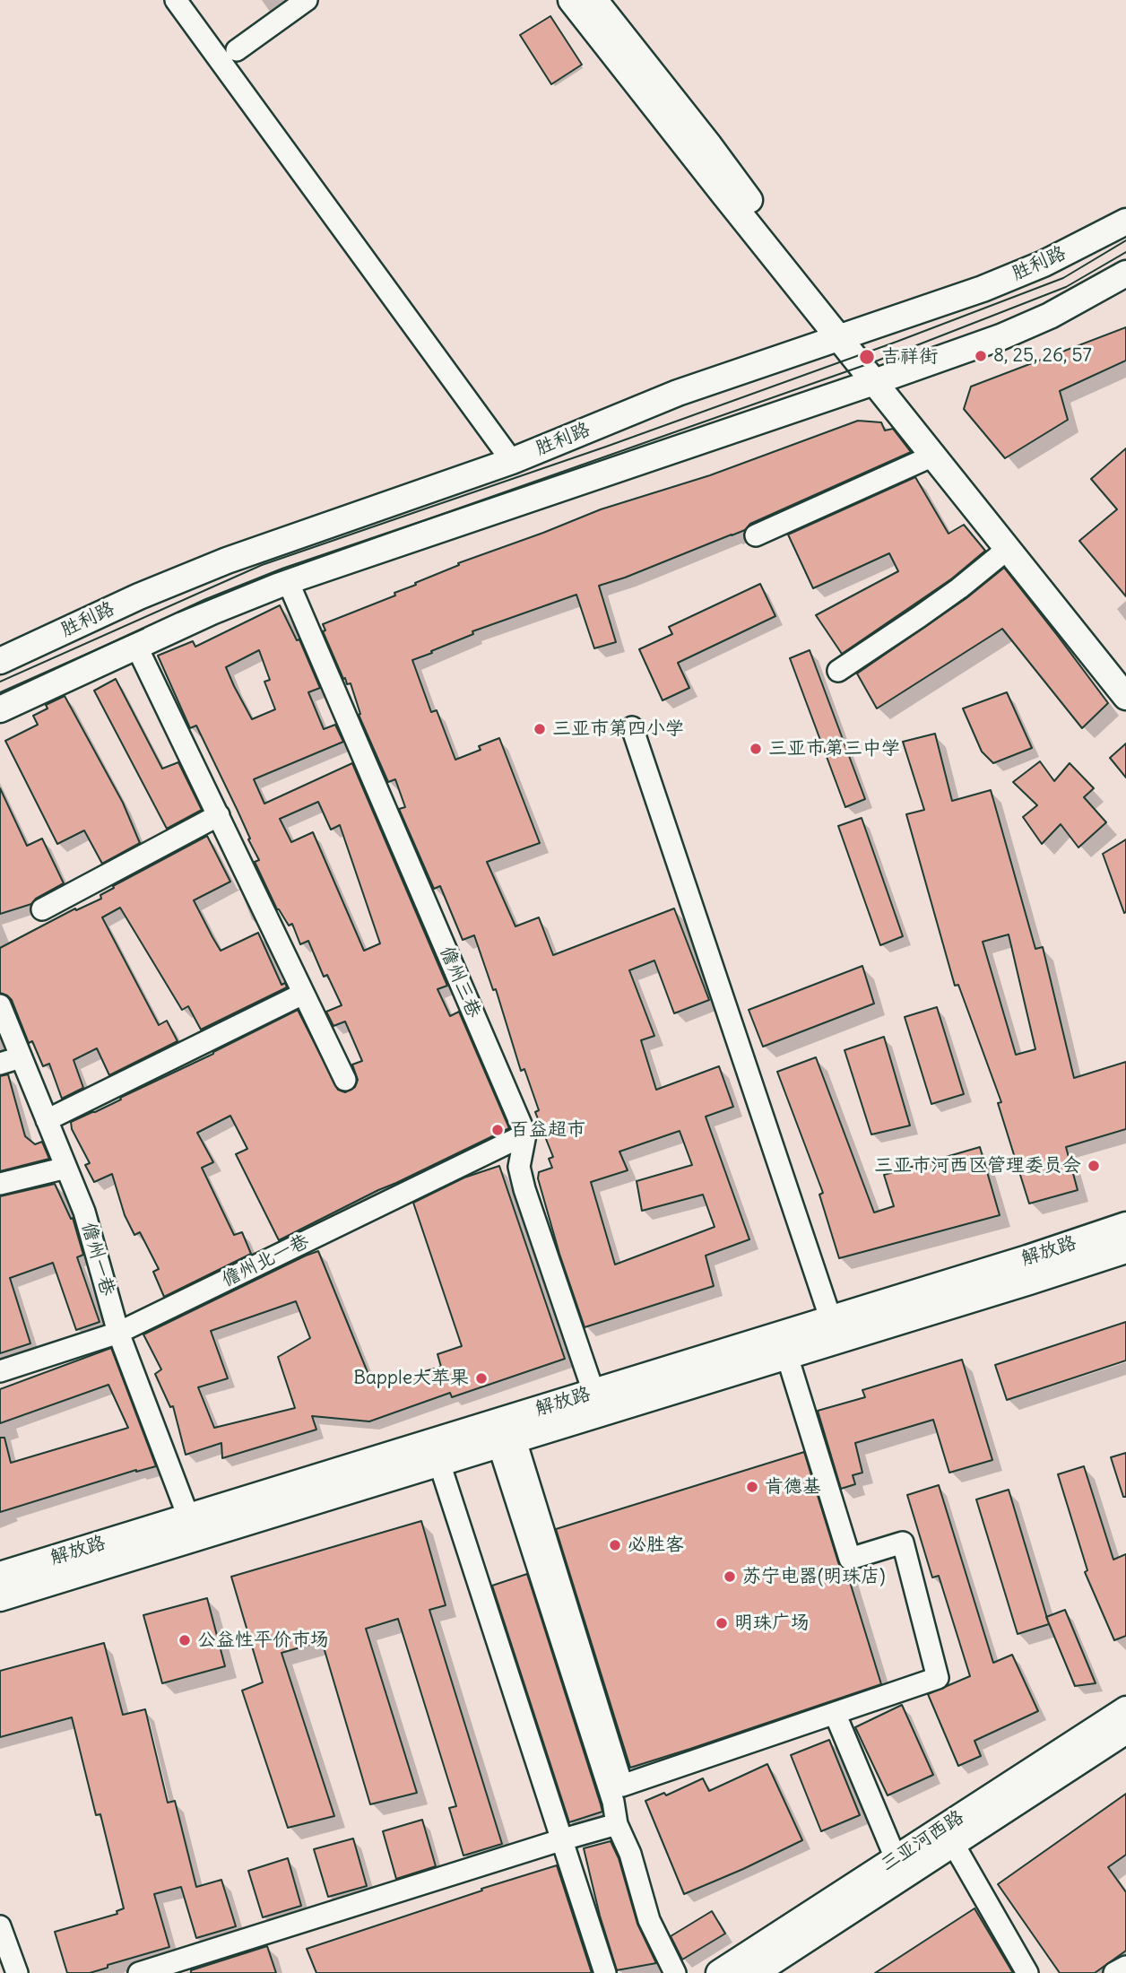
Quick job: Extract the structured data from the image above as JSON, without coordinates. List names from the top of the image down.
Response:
{
  "streets": {
    "main road": ["胜利路", "解放路", "三亚河西路"],
    "street": ["儋州三巷", "儋州一巷", "儋州北一巷"]
  },
  "crossings": [
    ["儋州三巷", "儋州北一巷"],
    ["解放路", "儋州一巷"],
    ["儋州一巷", "儋州北一巷"]
  ],
  "places": [
    "8, 25, 26, 57",
    "吉祥街",
    "三亚市第四小学",
    "三亚市第三中学",
    "百益超市",
    "三亚市河西区管理委员会",
    "Bapple大苹果",
    "肯德基",
    "必胜客",
    "苏宁电器(明珠店)",
    "明珠广场",
    "公益性平价市场"
  ]
}
